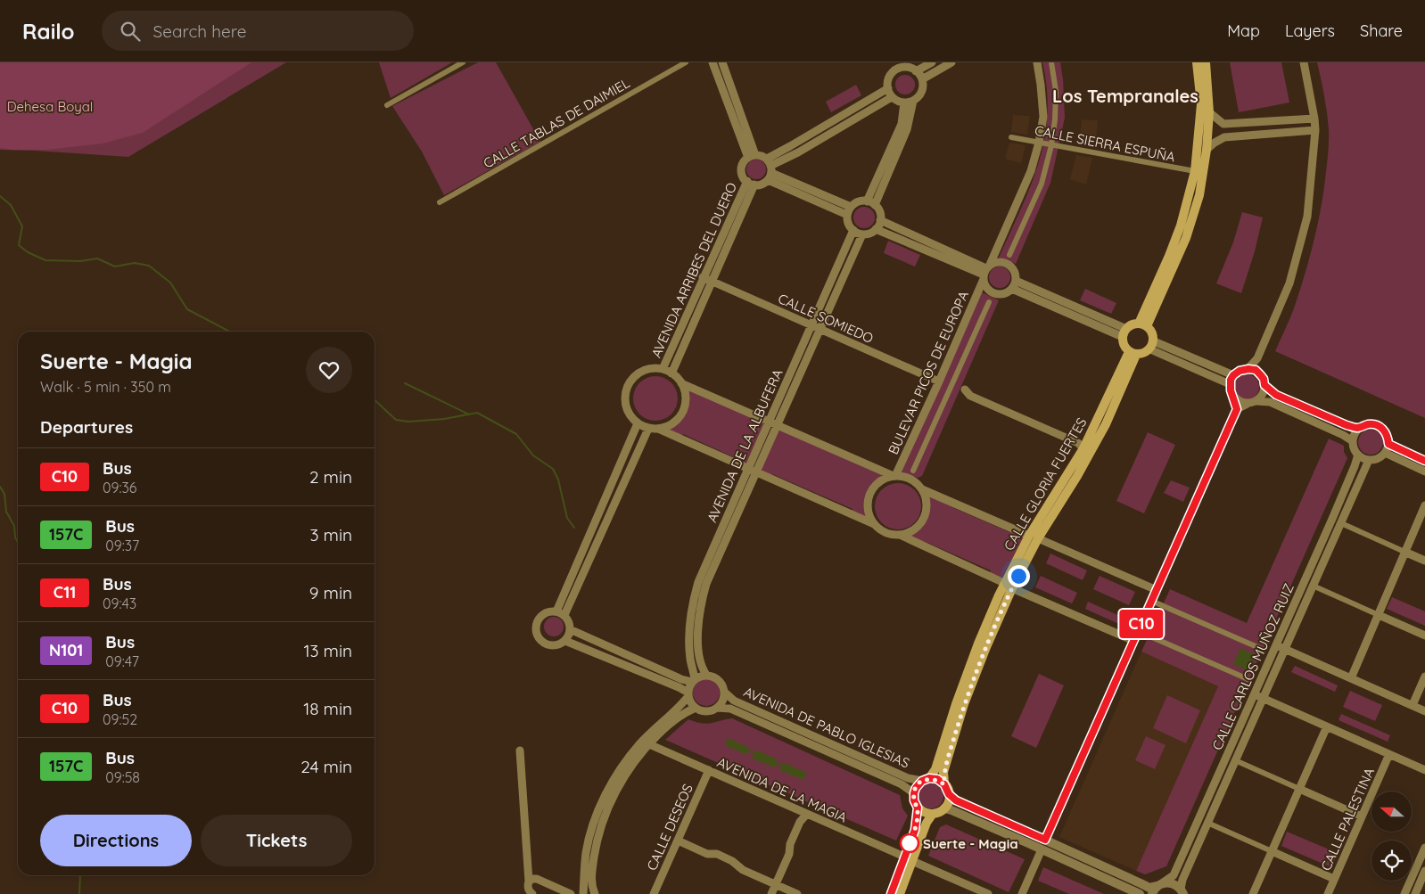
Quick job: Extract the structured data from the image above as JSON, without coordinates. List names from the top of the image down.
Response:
{
  "streets": {
    "main road": ["CALLE GLORIA FUERTES"],
    "street": [
      "CALLE TABLAS DE DAIMIEL",
      "CALLE SIERRA ESPUÑA",
      "AVENIDA ARRIBES DEL DUERO",
      "CALLE SOMIEDO",
      "BULEVAR PICOS DE EUROPA",
      "AVENIDA DE LA ALBUFERA",
      "CALLE CARLOS MUÑOZ RUIZ",
      "AVENIDA DE PABLO IGLESIAS",
      "AVENIDA DE LA MAGIA",
      "CALLE PALESTINA",
      "CALLE DESEOS"
    ]
  },
  "crossings": [
    ["CALLE SIERRA ESPUÑA", "BULEVAR PICOS DE EUROPA"],
    ["AVENIDA ARRIBES DEL DUERO", "CALLE SOMIEDO"],
    ["CALLE SOMIEDO", "BULEVAR PICOS DE EUROPA"],
    ["CALLE SOMIEDO", "AVENIDA DE LA ALBUFERA"],
    ["AVENIDA DE LA ALBUFERA", "AVENIDA DE PABLO IGLESIAS"],
    ["CALLE GLORIA FUERTES", "AVENIDA DE PABLO IGLESIAS"],
    ["AVENIDA DE LA MAGIA", "CALLE DESEOS"]
  ],
  "districts": ["Los Tempranales"],
  "parks": ["Dehesa Boyal"],
  "places": ["Suerte - Magia"],
  "lines": ["bus line C10"],
  "north": "left",
  "page": {
    "header": "Railo",
    "search": "Search here",
    "nav": ["Map", "Layers", "Share"],
    "on_map": "C10",
    "heading": [
      ["Suerte - Magia", "Walk · 5 min · 350 m"],
      "Departures"
    ],
    "list": [
      {
        "mark": "C10",
        "name": "Bus",
        "note": "09:36",
        "value": "2 min"
      },
      {
        "mark": "157C",
        "name": "Bus",
        "note": "09:37",
        "value": "3 min"
      },
      {
        "mark": "C11",
        "name": "Bus",
        "note": "09:43",
        "value": "9 min"
      },
      {
        "mark": "N101",
        "name": "Bus",
        "note": "09:47",
        "value": "13 min"
      },
      {
        "mark": "C10",
        "name": "Bus",
        "note": "09:52",
        "value": "18 min"
      },
      {
        "mark": "157C",
        "name": "Bus",
        "note": "09:58",
        "value": "24 min"
      }
    ],
    "buttons": ["Directions", "Tickets"]
  }
}
